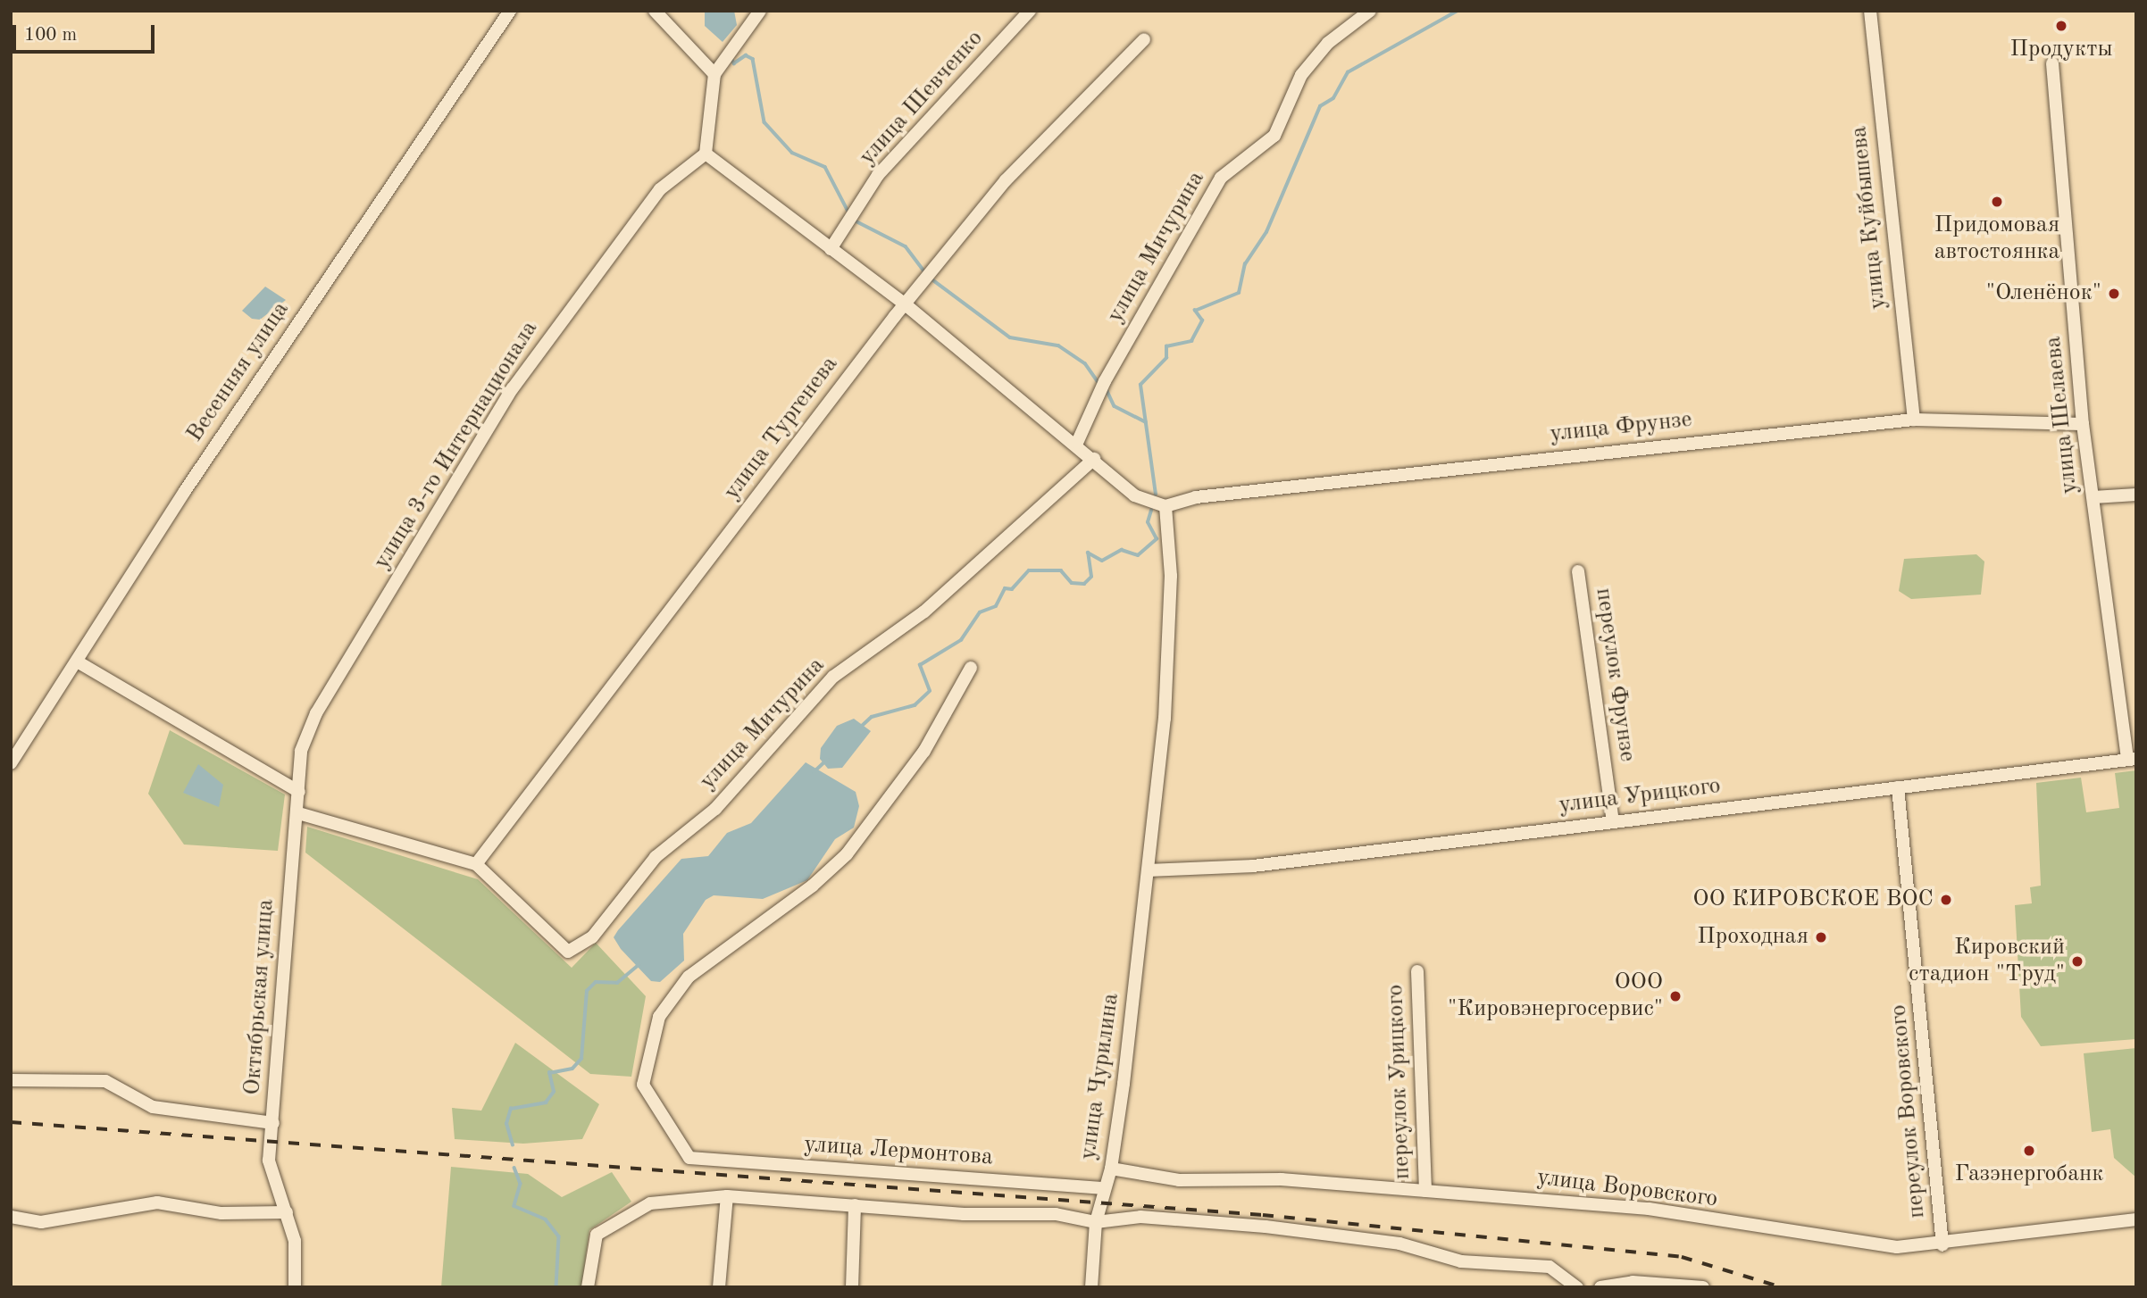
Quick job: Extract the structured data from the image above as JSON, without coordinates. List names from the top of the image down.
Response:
{
  "streets": {
    "street": [
      "улица Шевченко",
      "улица Куйбышева",
      "улица Мичурина",
      "Весенняя улица",
      "улица Шелаева",
      "улица Фрунзе",
      "улица Тургенева",
      "улица 3-го Интернационала",
      "переулок Фрунзе",
      "улица Урицкого",
      "Октябрьская улица",
      "улица Чурилина",
      "переулок Урицкого",
      "переулок Воровского",
      "улица Лермонтова",
      "улица Воровского"
    ]
  },
  "crossings": [
    ["улица Куйбышева", "улица Фрунзе"],
    ["улица Мичурина", "улица Тургенева"],
    ["улица Шелаева", "улица Фрунзе"],
    ["улица Шелаева", "улица Урицкого"],
    ["улица Фрунзе", "улица Чурилина"],
    ["улица 3-го Интернационала", "Октябрьская улица"],
    ["переулок Фрунзе", "улица Урицкого"],
    ["улица Урицкого", "улица Чурилина"],
    ["улица Урицкого", "переулок Воровского"],
    ["улица Чурилина", "улица Лермонтова"],
    ["улица Чурилина", "улица Воровского"],
    ["переулок Урицкого", "улица Воровского"],
    ["переулок Воровского", "улица Воровского"]
  ],
  "places": [
    "Продукты",
    "Придомовая автостоянка",
    "\"Оленёнок\"",
    "ОО КИРОВСКОЕ ВОС",
    "Проходная",
    "Кировский стадион \"Труд\"",
    "ООО \"Кировэнергосервис\"",
    "Газэнергобанк"
  ],
  "scale_bar": "100 m"
}
